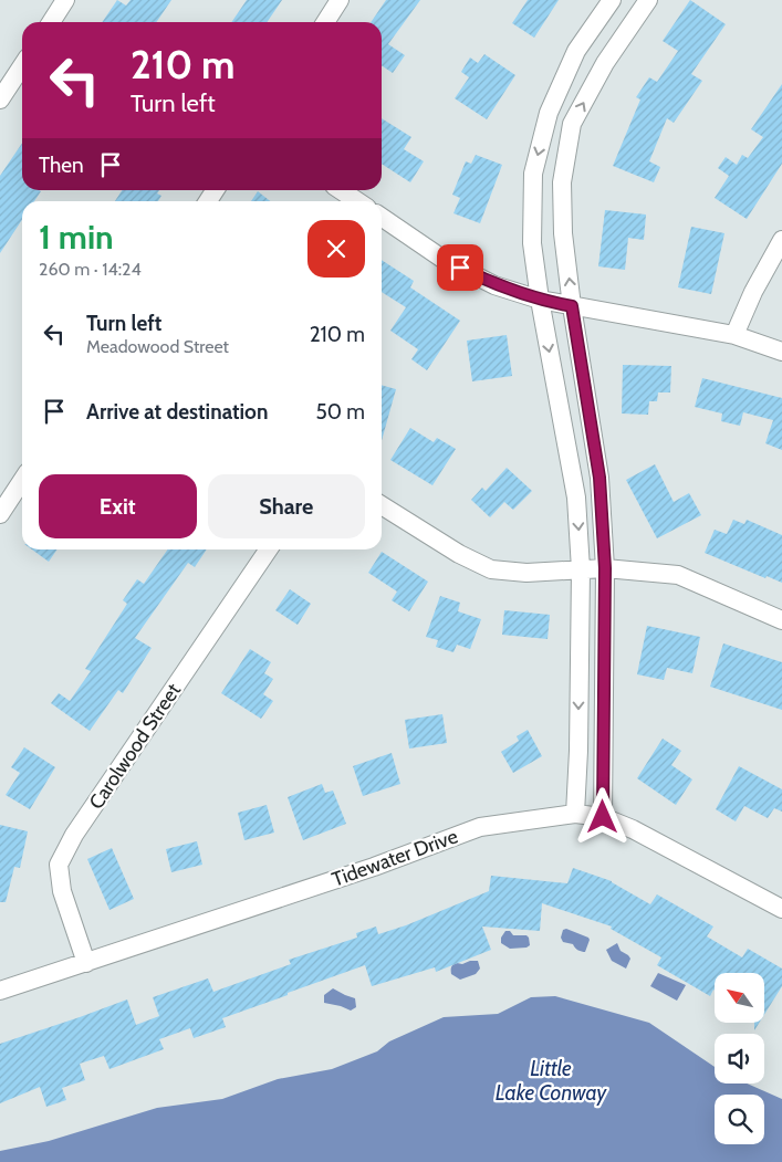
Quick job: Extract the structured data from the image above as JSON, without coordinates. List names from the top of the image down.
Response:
{
  "streets": {
    "street": ["Carolwood Street", "Tidewater Drive"]
  },
  "crossings": [
    ["Carolwood Street", "Tidewater Drive"]
  ],
  "water": ["Little Lake Conway"],
  "north": "top left",
  "page": {
    "turn": ["210 m", "Turn left"],
    "then": "Then",
    "heading": ["1 min", "260 m · 14:24"],
    "list": [
      {
        "name": "Turn left",
        "note": "Meadowood Street",
        "value": "210 m"
      },
      {
        "name": "Arrive at destination",
        "value": "50 m"
      }
    ],
    "buttons": ["Exit", "Share"]
  }
}
